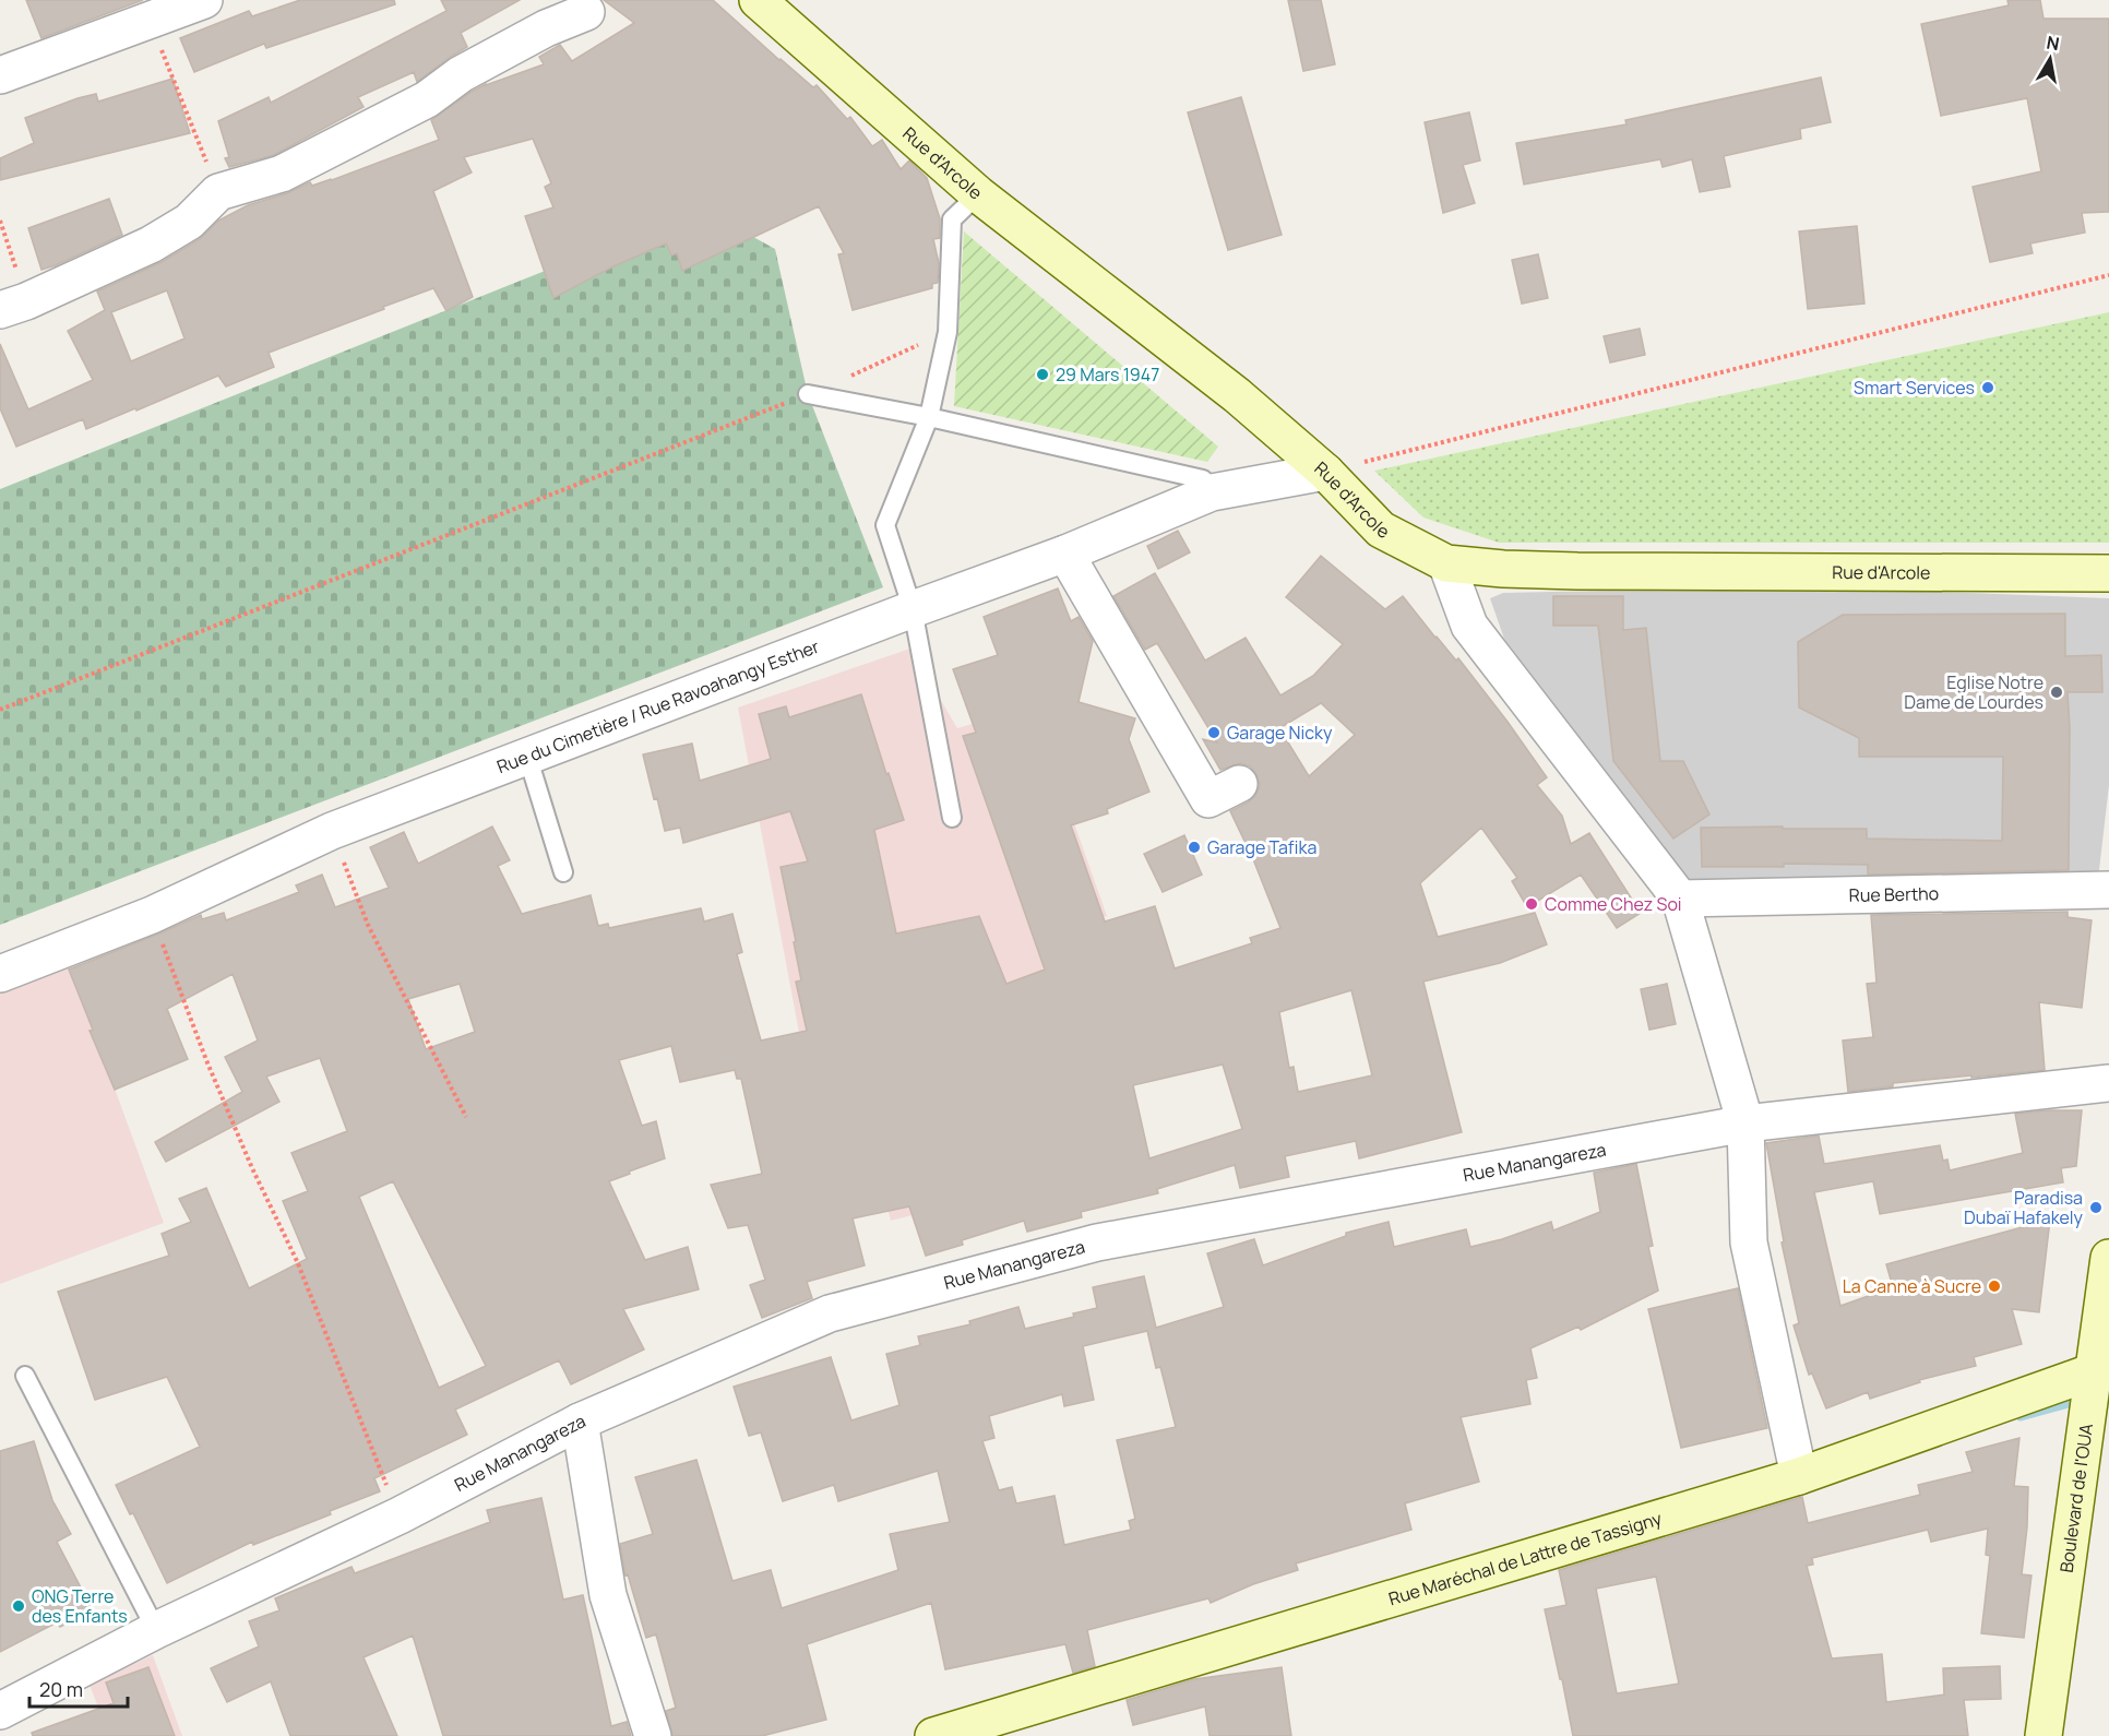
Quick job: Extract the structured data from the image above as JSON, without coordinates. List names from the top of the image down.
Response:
{
  "streets": {
    "street": [
      "Rue d'Arcole",
      "Rue du Cimetière / Rue Ravoahangy Esther",
      "Rue Bertho",
      "Rue Manangareza",
      "Boulevard de l'OUA",
      "Rue Maréchal de Lattre de Tassigny"
    ]
  },
  "crossings": [
    ["Rue d'Arcole", "Rue du Cimetière / Rue Ravoahangy Esther"],
    ["Boulevard de l'OUA", "Rue Maréchal de Lattre de Tassigny"]
  ],
  "places": [
    "29 Mars 1947",
    "Smart Services",
    "Eglise Notre Dame de Lourdes",
    "Garage Nicky",
    "Garage Tafika",
    "Comme Chez Soi",
    "Paradisa Dubaï Hafakely",
    "La Canne à Sucre",
    "ONG Terre des Enfants"
  ],
  "scale_bar": "20 m",
  "north": "top"
}
